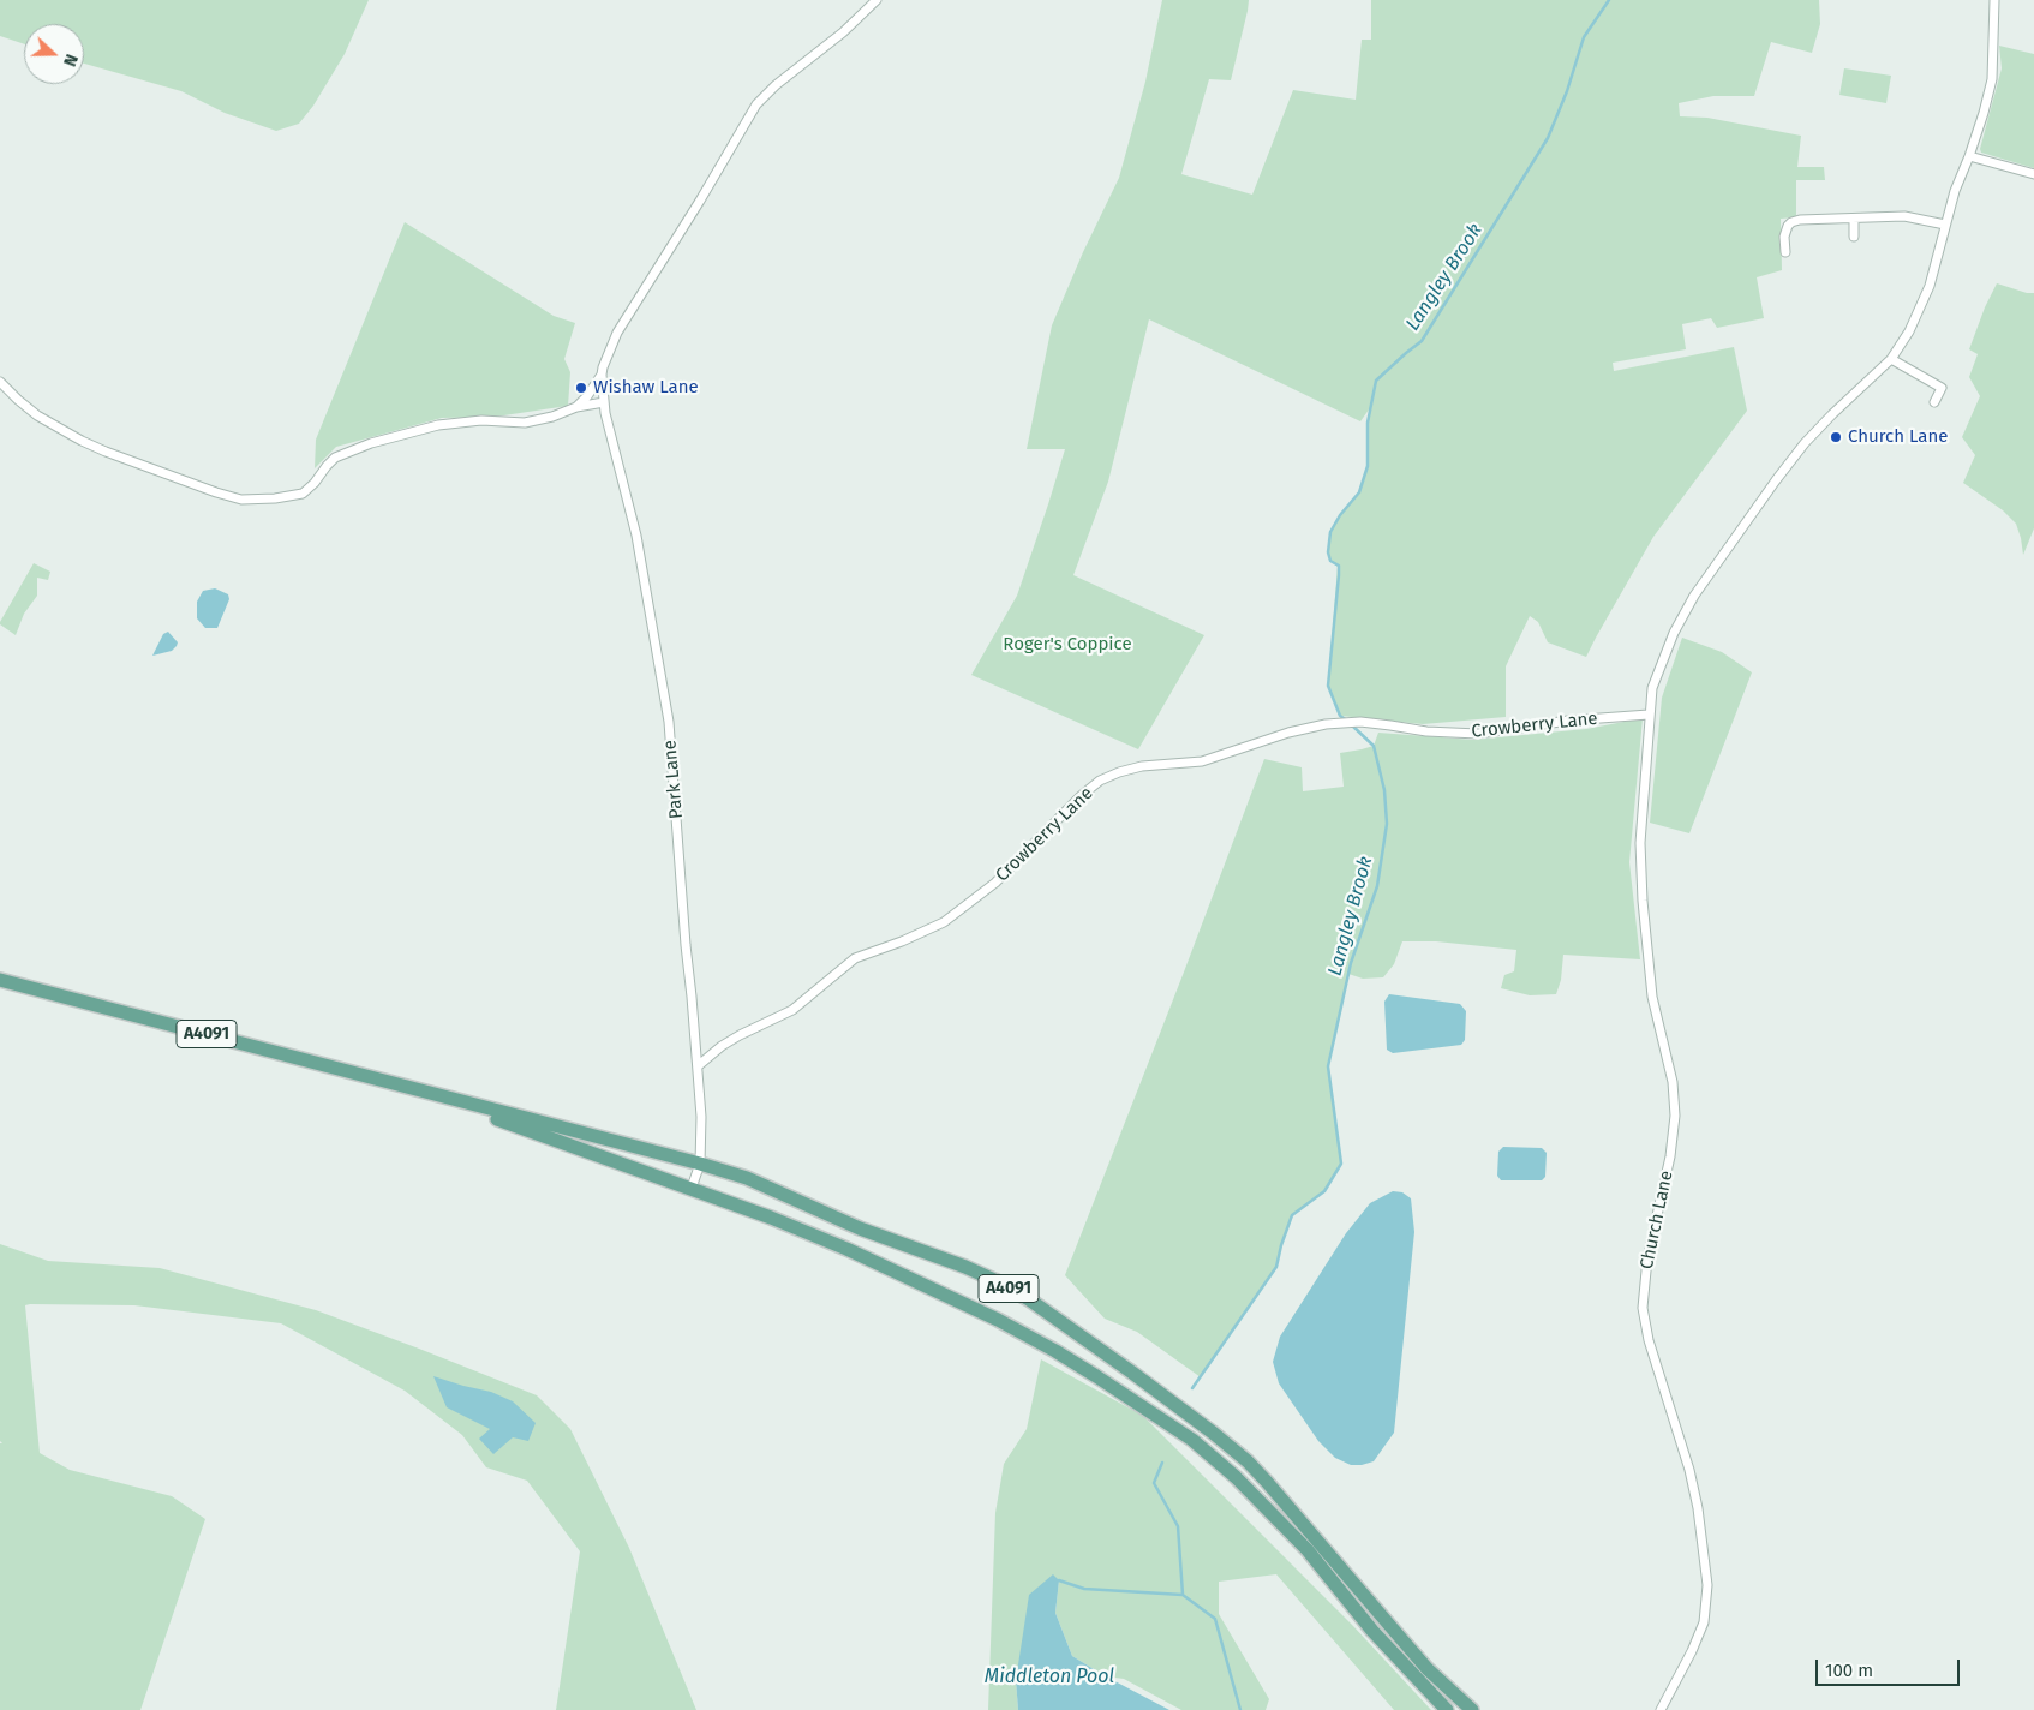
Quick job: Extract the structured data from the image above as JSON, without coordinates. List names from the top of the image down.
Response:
{
  "streets": {
    "main road": ["A4091"],
    "street": ["Crowberry Lane", "Park Lane", "Church Lane"]
  },
  "crossings": [
    ["Crowberry Lane", "Park Lane"],
    ["Crowberry Lane", "Church Lane"],
    ["Park Lane", "A4091"]
  ],
  "water": ["Langley Brook", "Middleton Pool"],
  "parks": ["Roger's Coppice"],
  "places": ["Wishaw Lane", "Church Lane"],
  "scale_bar": "100 m",
  "north": "right"
}
